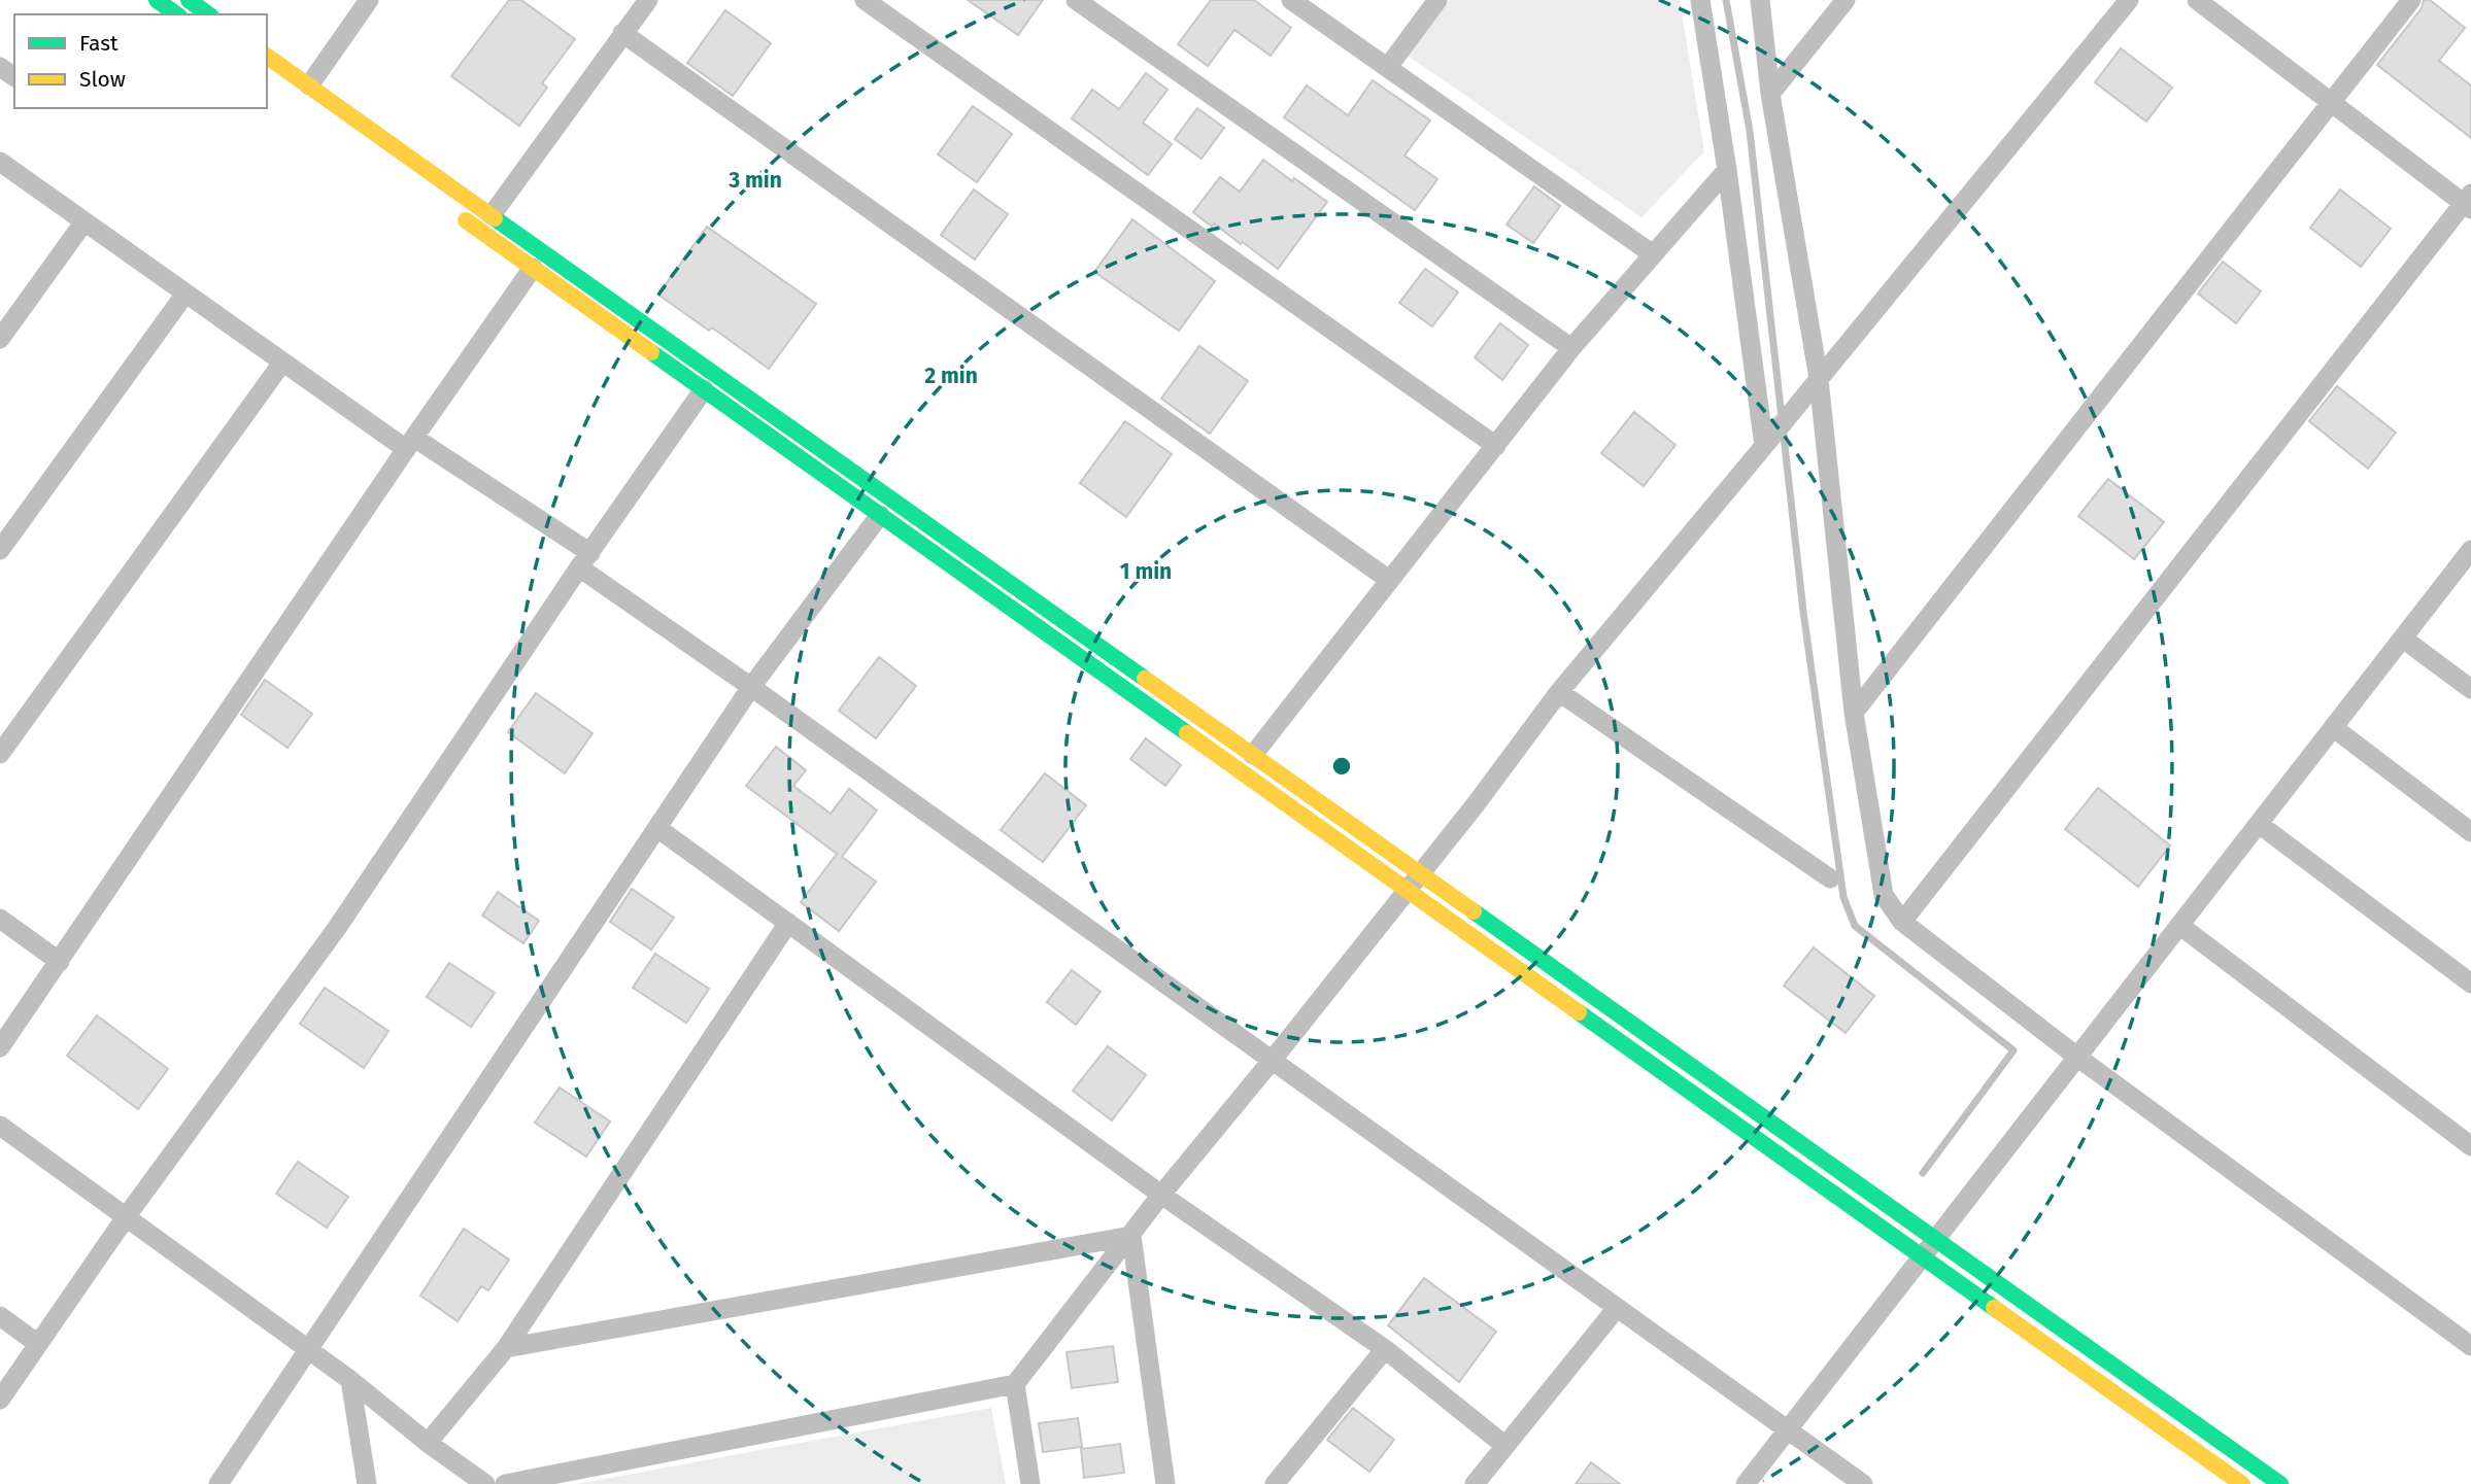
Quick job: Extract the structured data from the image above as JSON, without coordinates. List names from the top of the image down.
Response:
{
  "legend": ["Fast", "Slow"],
  "rings": ["3 min", "2 min", "1 min"]
}
